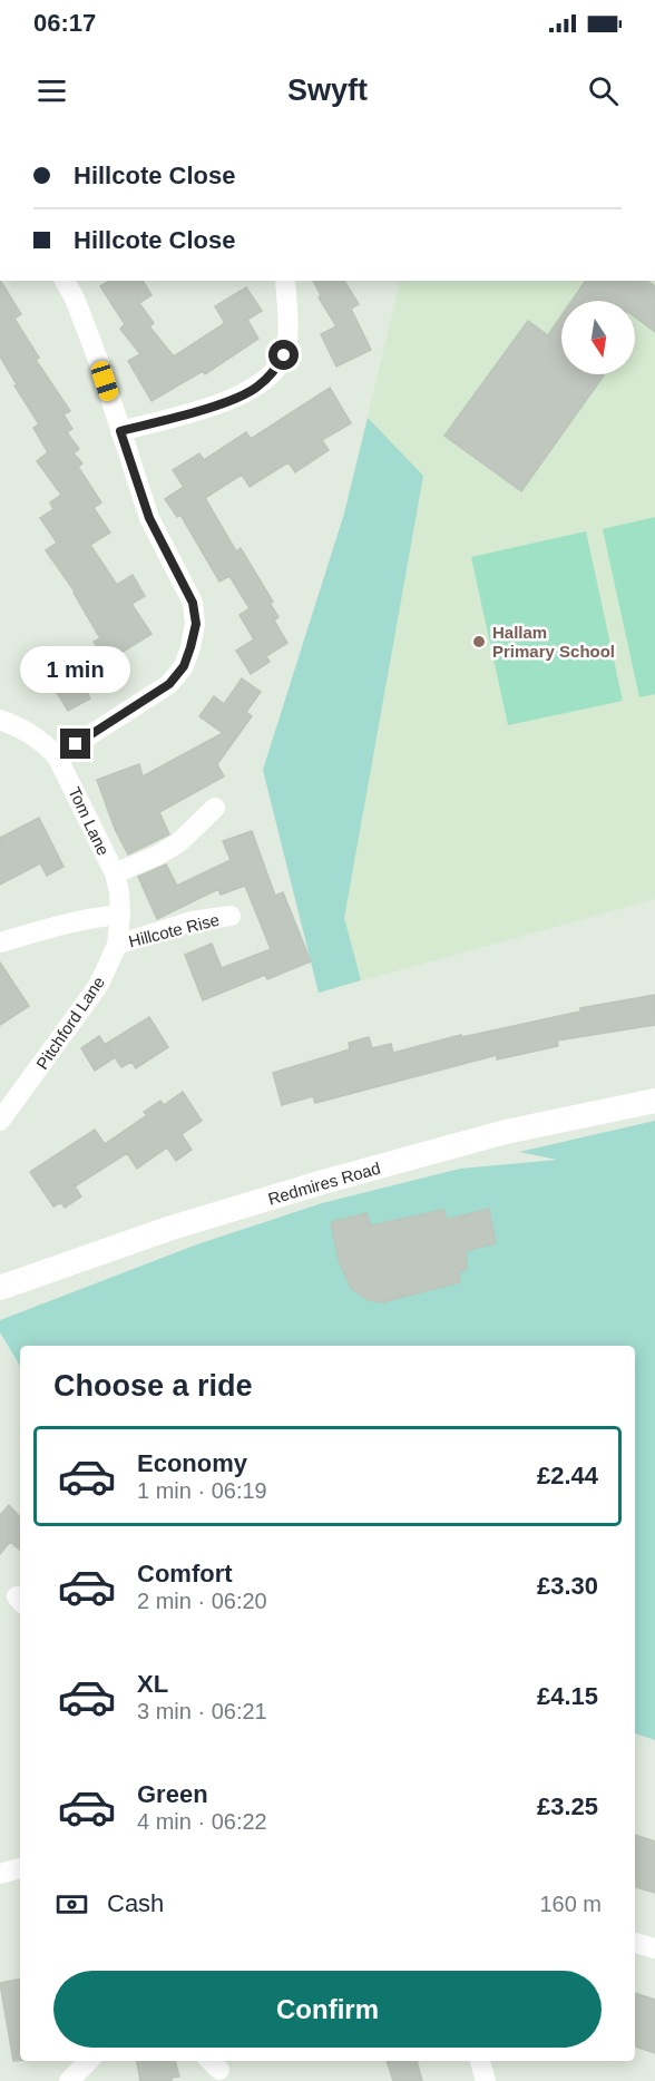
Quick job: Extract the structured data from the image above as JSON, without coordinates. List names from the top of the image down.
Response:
{
  "streets": {
    "street": [
      "Tom Lane",
      "Hillcote Rise",
      "Pitchford Lane",
      "Redmires Road"
    ]
  },
  "crossings": [
    ["Tom Lane", "Pitchford Lane"],
    ["Hillcote Rise", "Pitchford Lane"]
  ],
  "places": ["Hallam Primary School"],
  "north": "bottom",
  "page": {
    "status": "06:17",
    "header": "Swyft",
    "banner": ["Hillcote Close", "Hillcote Close"],
    "bubble": "1 min",
    "heading": "Choose a ride",
    "list": [
      {
        "name": "Economy",
        "note": "1 min · 06:19",
        "value": "£2.44"
      },
      {
        "name": "Comfort",
        "note": "2 min · 06:20",
        "value": "£3.30"
      },
      {
        "name": "XL",
        "note": "3 min · 06:21",
        "value": "£4.15"
      },
      {
        "name": "Green",
        "note": "4 min · 06:22",
        "value": "£3.25"
      }
    ],
    "pay": ["Cash", "160 m"],
    "buttons": "Confirm"
  }
}
